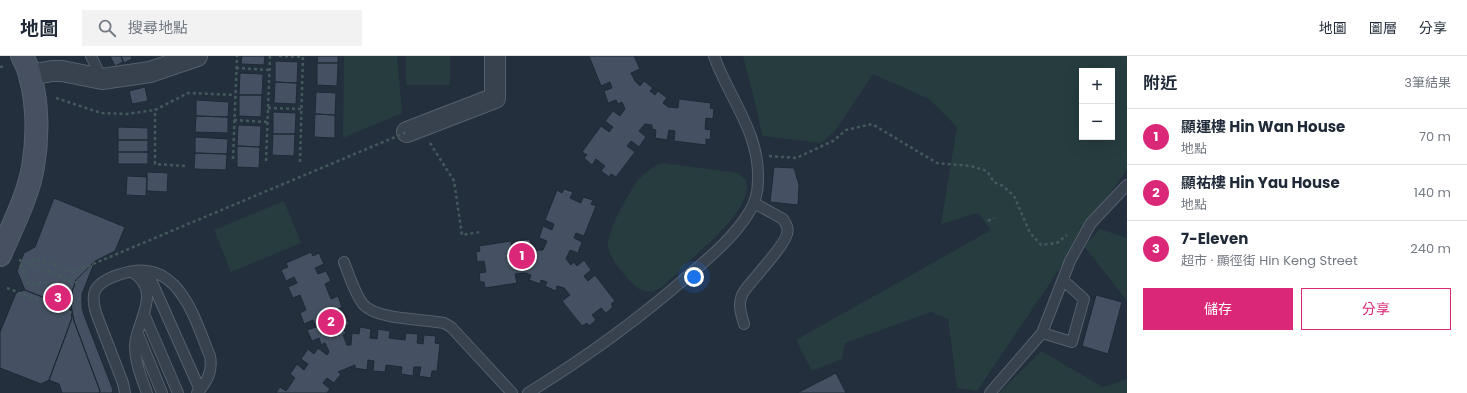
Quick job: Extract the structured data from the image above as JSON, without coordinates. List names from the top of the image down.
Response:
{
  "page": {
    "header": "地圖",
    "search": "搜尋地點",
    "nav": ["地圖", "圖層", "分享"],
    "heading": ["附近", "3筆結果"],
    "map_buttons": ["+", "−"],
    "list": [
      {
        "mark": "1",
        "name": "顯運樓 Hin Wan House",
        "note": "地點",
        "value": "70 m"
      },
      {
        "mark": "2",
        "name": "顯祐樓 Hin Yau House",
        "note": "地點",
        "value": "140 m"
      },
      {
        "mark": "3",
        "name": "7-Eleven",
        "note": "超市 · 顯徑街 Hin Keng Street",
        "value": "240 m"
      }
    ],
    "pins": ["1", "3", "2"],
    "buttons": ["儲存", "分享"]
  }
}
